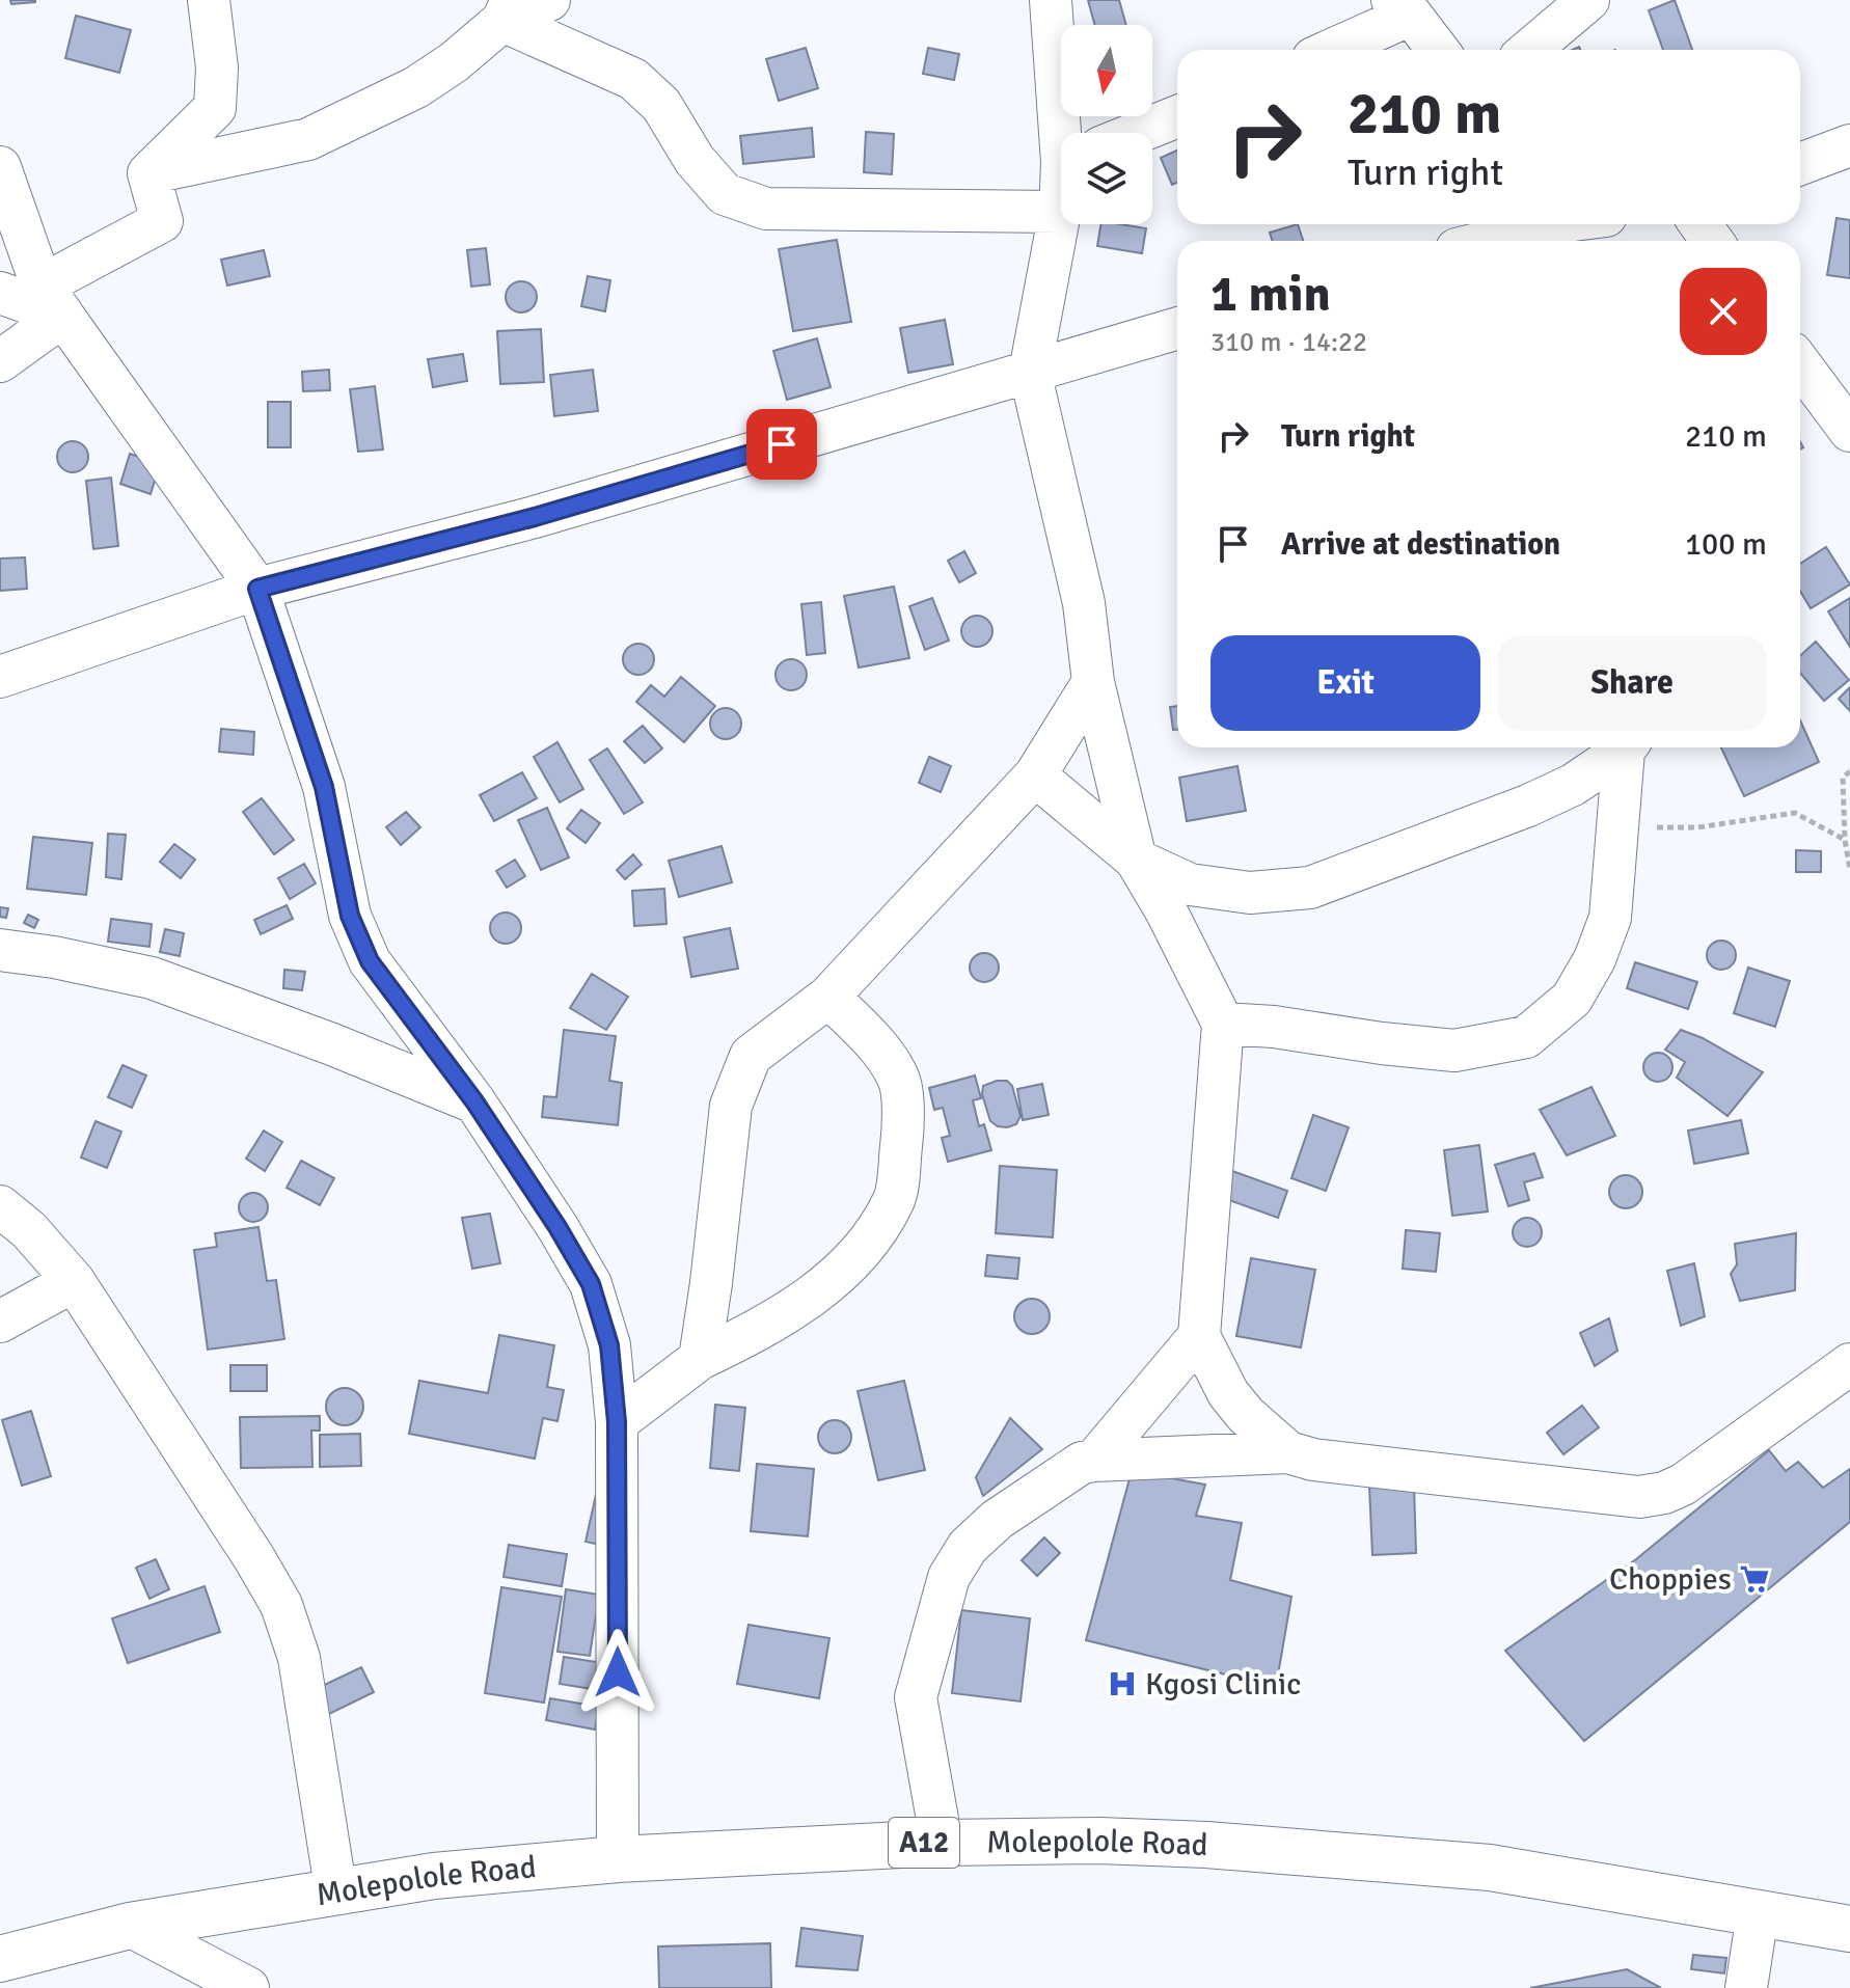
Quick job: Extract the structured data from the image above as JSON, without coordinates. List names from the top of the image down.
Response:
{
  "streets": {
    "main road": ["A12", "Molepolole Road"]
  },
  "places": {
    "supermarket": ["Choppies"],
    "hospital": ["Kgosi Clinic"]
  },
  "north": "bottom",
  "page": {
    "turn": ["210 m", "Turn right"],
    "heading": ["1 min", "310 m · 14:22"],
    "list": [
      {
        "name": "Turn right",
        "value": "210 m"
      },
      {
        "name": "Arrive at destination",
        "value": "100 m"
      }
    ],
    "buttons": ["Exit", "Share"]
  }
}
